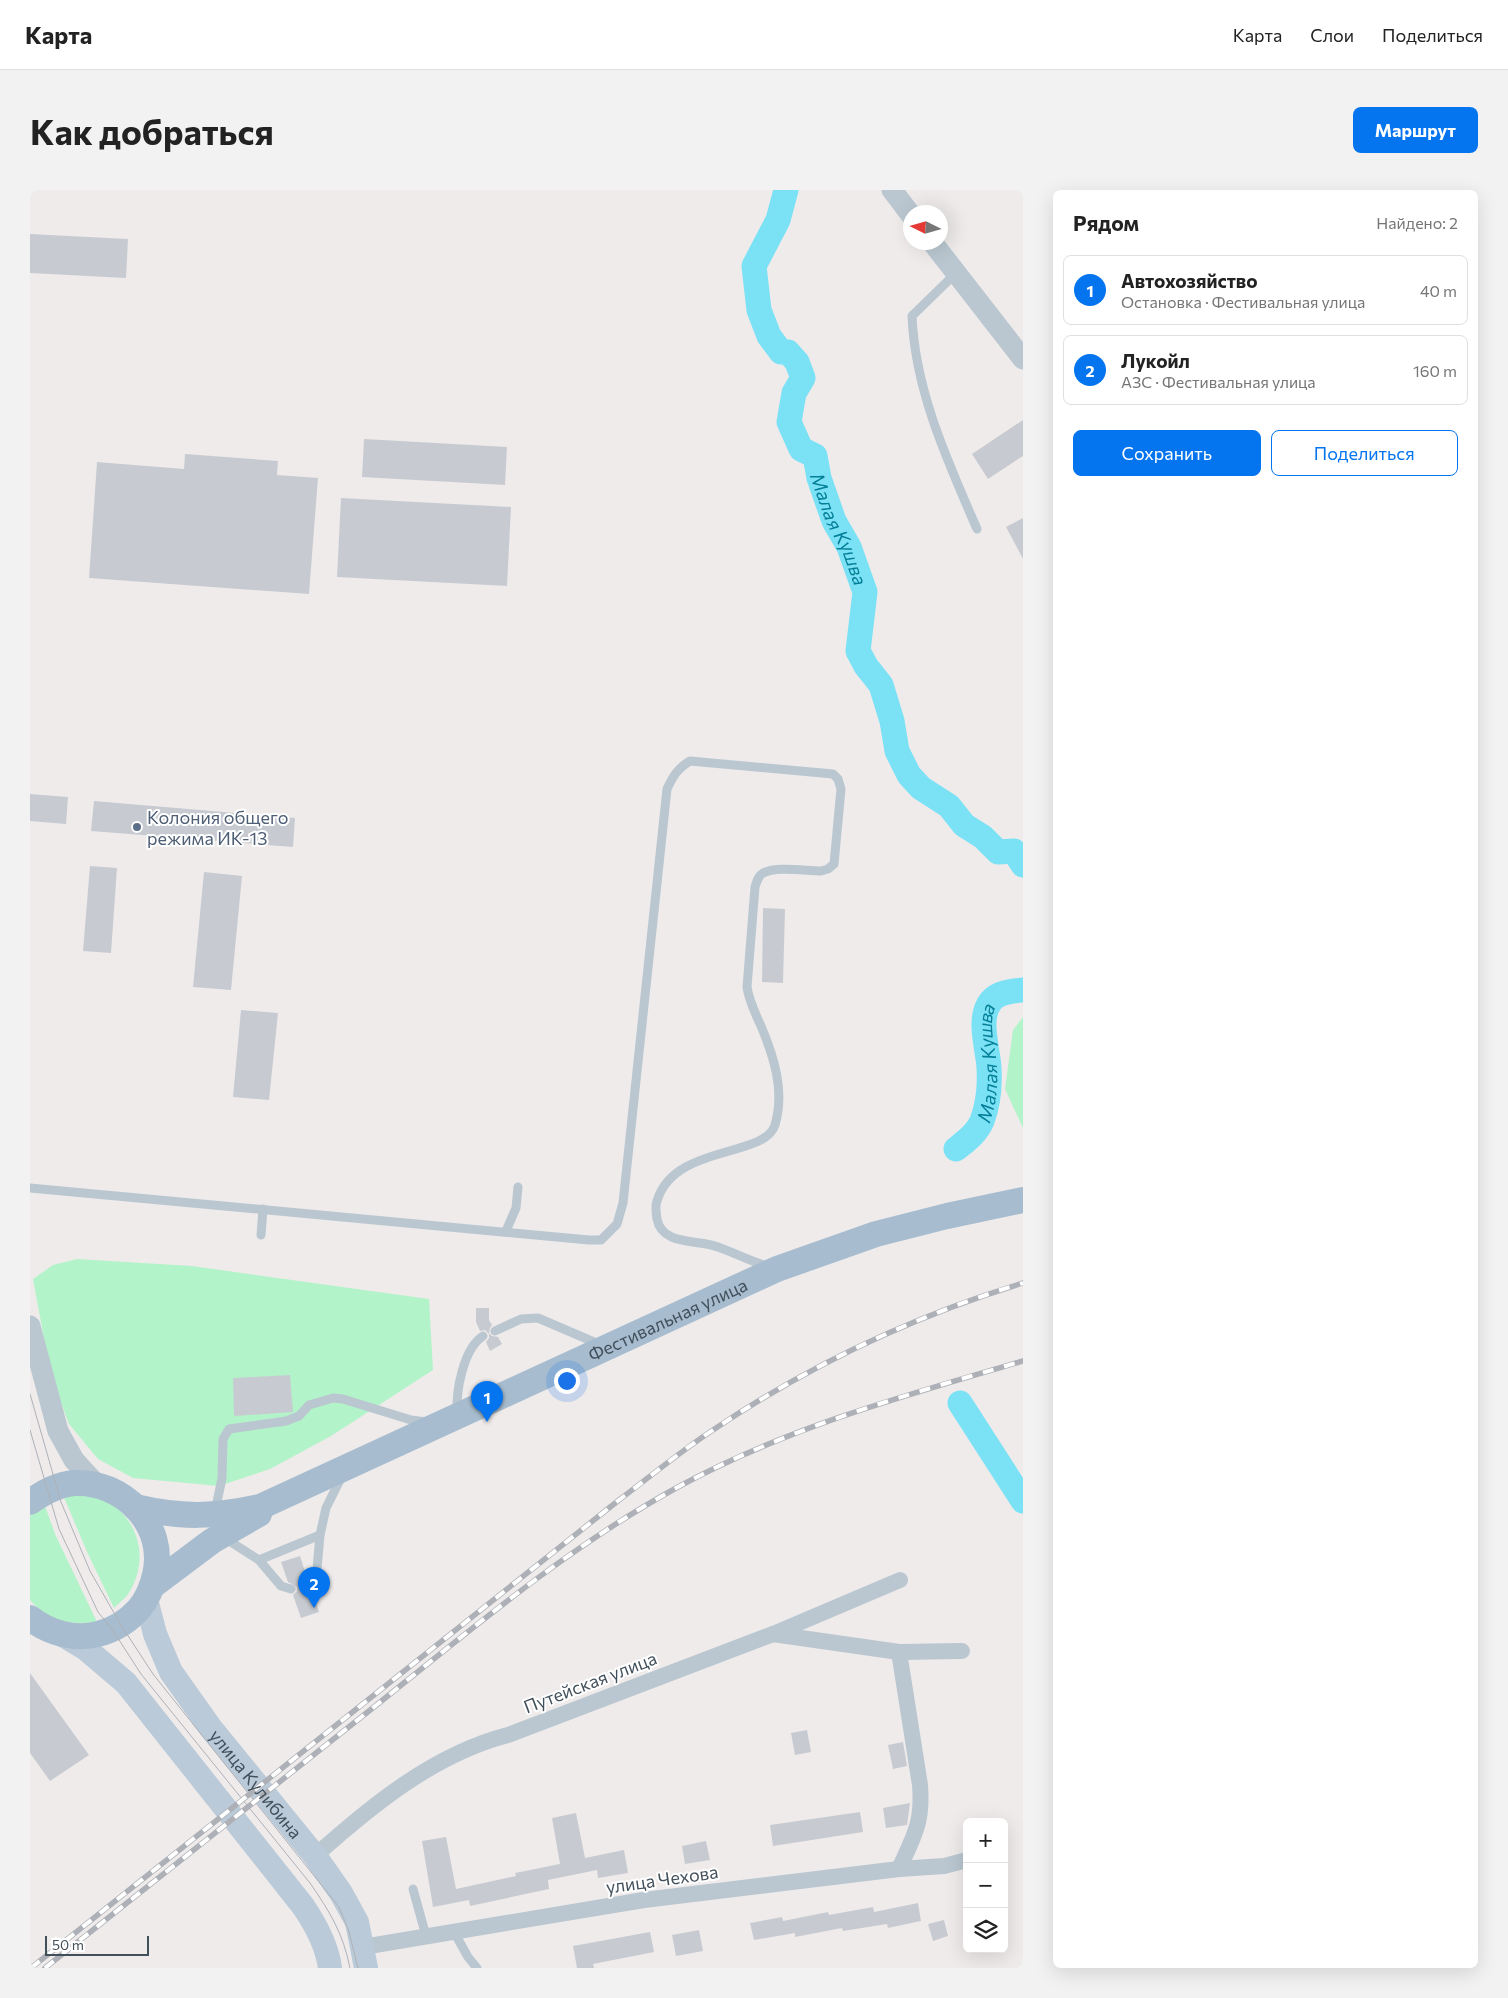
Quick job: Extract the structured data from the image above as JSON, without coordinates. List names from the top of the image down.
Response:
{
  "streets": {
    "main road": ["Фестивальная улица", "улица Кулибина"],
    "street": ["Путейская улица", "улица Чехова"]
  },
  "crossings": [
    ["Фестивальная улица", "улица Кулибина"],
    ["Путейская улица", "улица Кулибина"],
    ["улица Кулибина", "улица Чехова"]
  ],
  "water": ["Малая Кушва"],
  "places": ["Колония общего режима ИК-13"],
  "scale_bar": "50 m",
  "north": "left",
  "page": {
    "header": "Карта",
    "nav": ["Карта", "Слои", "Поделиться"],
    "buttons": [
      "Маршрут",
      ["Сохранить", "Поделиться"]
    ],
    "title": "Как добраться",
    "heading": ["Рядом", "Найдено: 2"],
    "list": [
      {
        "mark": "1",
        "name": "Автохозяйство",
        "note": "Остановка · Фестивальная улица",
        "value": "40 m"
      },
      {
        "mark": "2",
        "name": "Лукойл",
        "note": "АЗС · Фестивальная улица",
        "value": "160 m"
      }
    ],
    "pins": ["1", "2"],
    "map_buttons": ["+", "−"],
    "scale": "50 m"
  }
}
